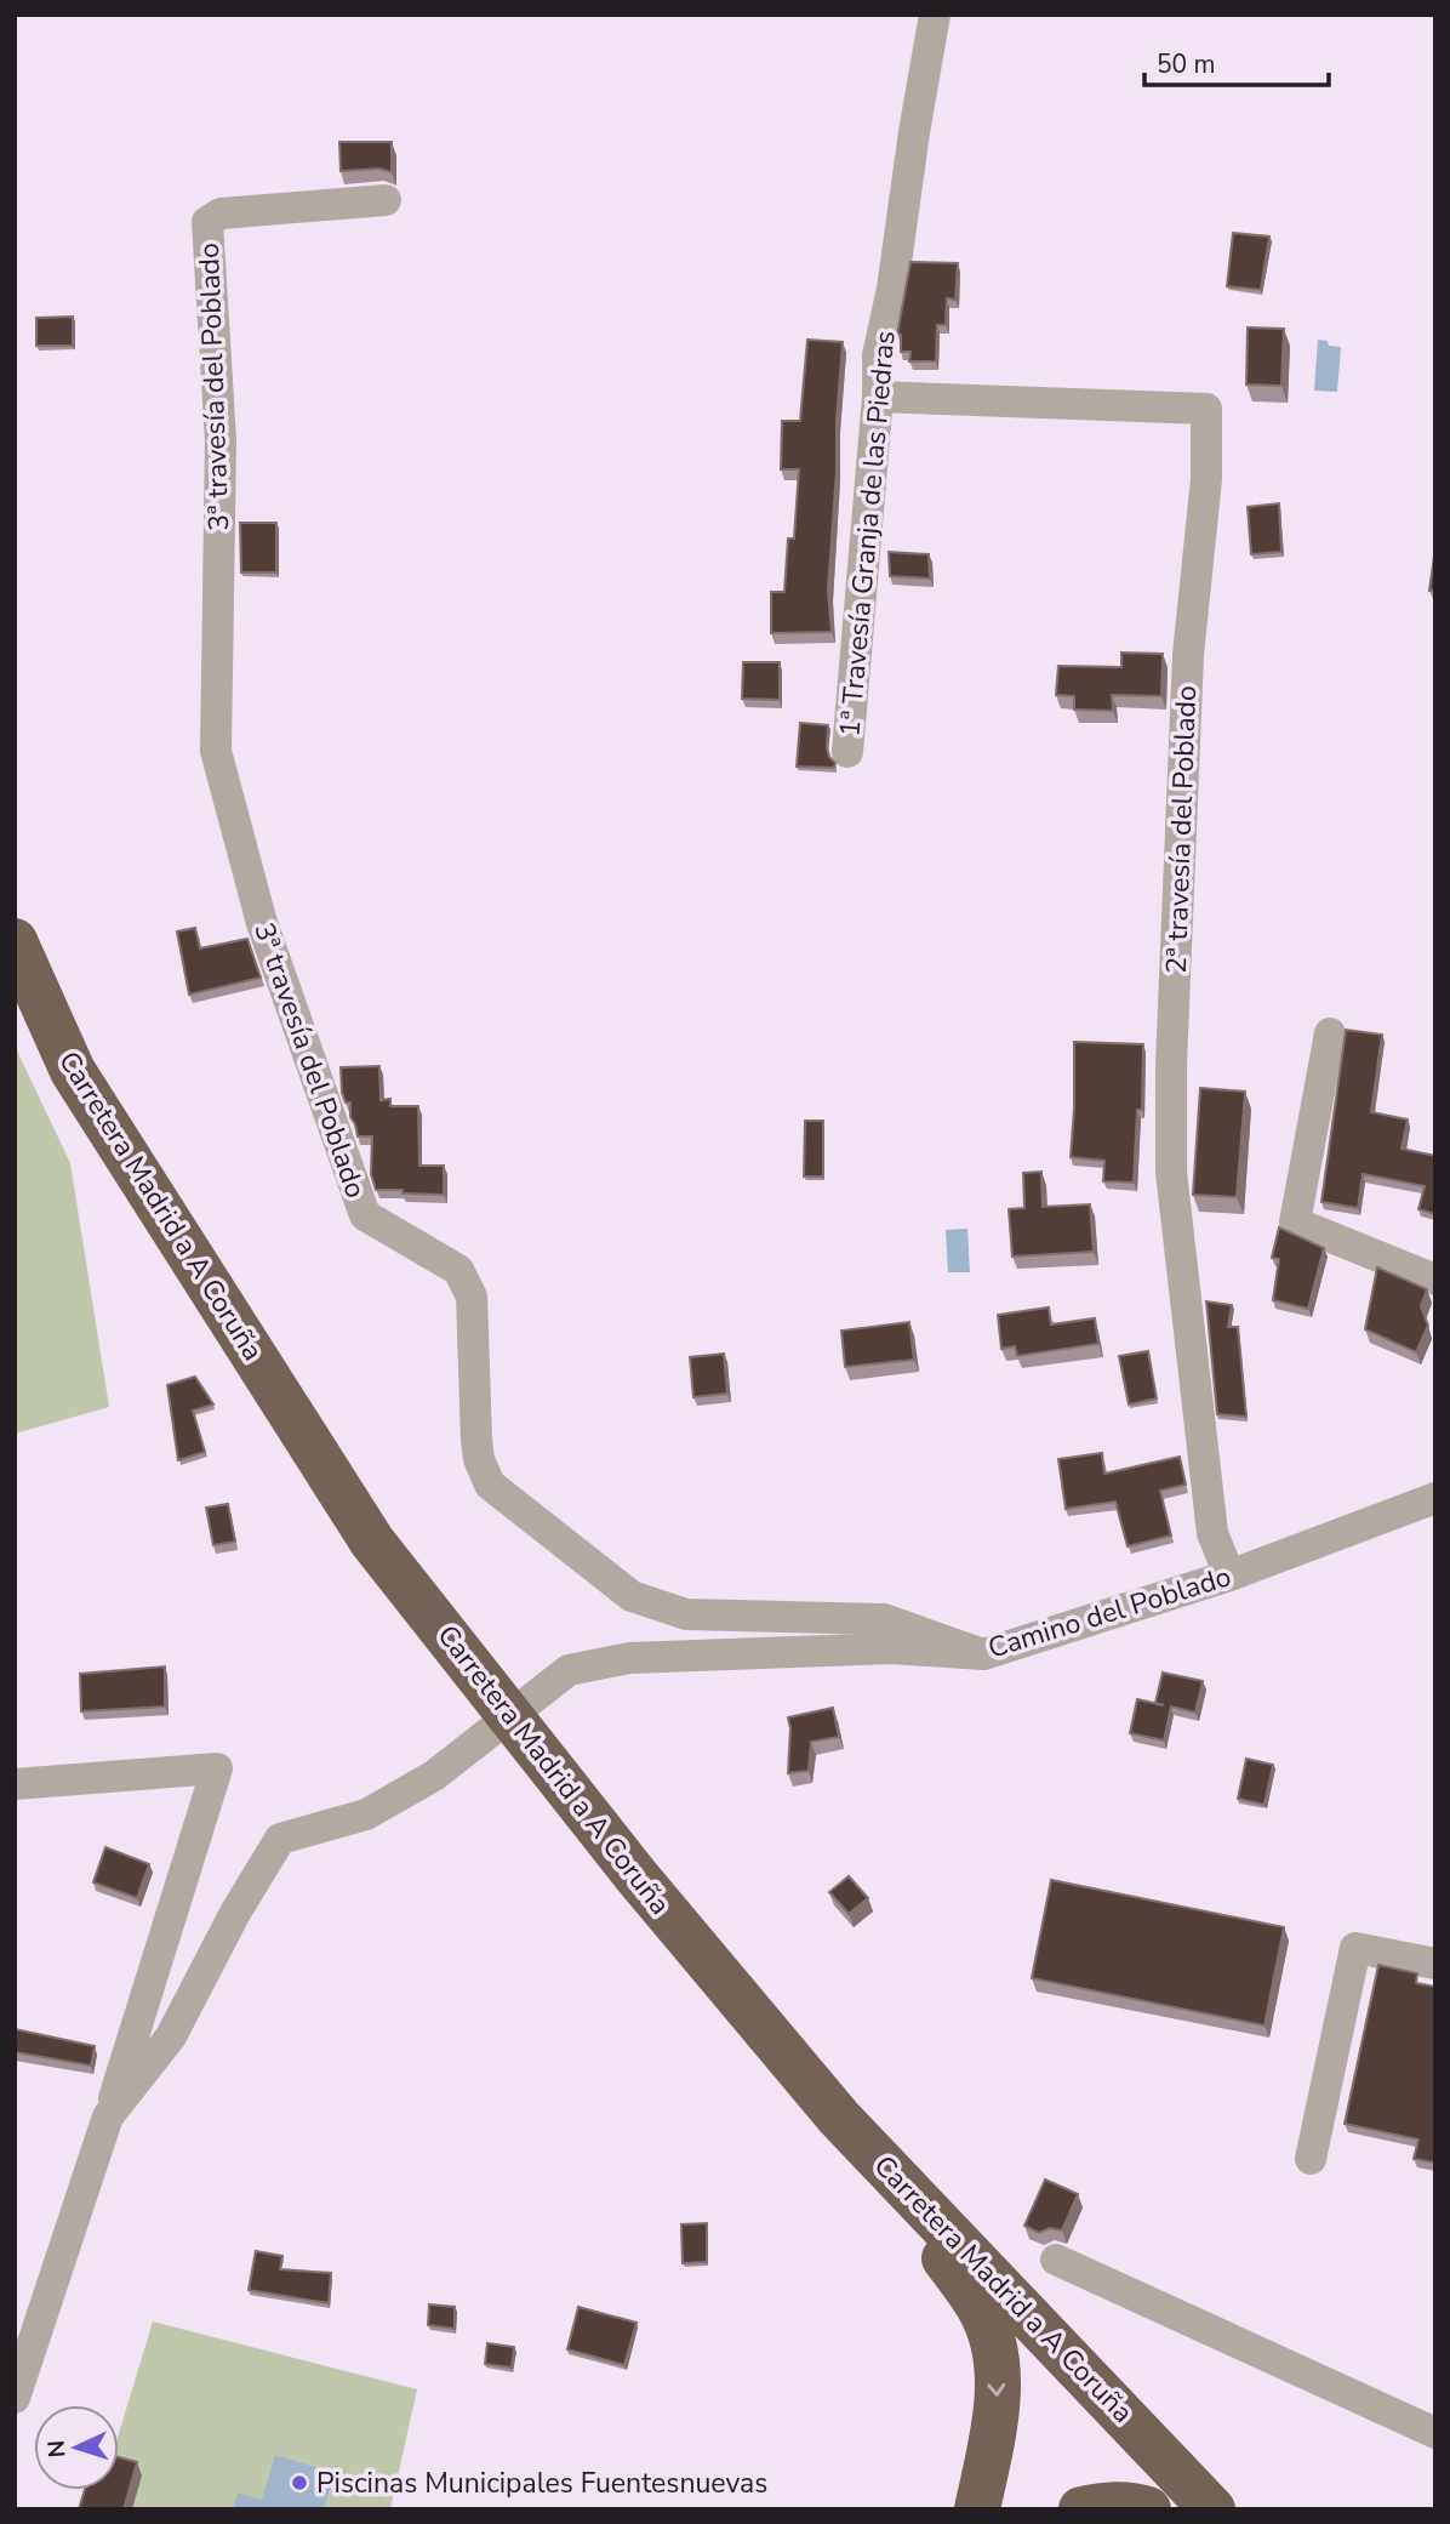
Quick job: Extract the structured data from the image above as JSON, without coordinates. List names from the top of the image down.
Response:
{
  "streets": {
    "highway": ["Carretera Madrid a A Coruña"],
    "street": [
      "3ª travesía del Poblado",
      "1ª Travesía Granja de las Piedras",
      "2ª travesía del Poblado",
      "Camino del Poblado"
    ]
  },
  "crossings": [
    ["3ª travesía del Poblado", "Camino del Poblado"],
    ["1ª Travesía Granja de las Piedras", "2ª travesía del Poblado"],
    ["2ª travesía del Poblado", "Camino del Poblado"]
  ],
  "places": ["Piscinas Municipales Fuentesnuevas"],
  "scale_bar": "50 m",
  "north": "left"
}
